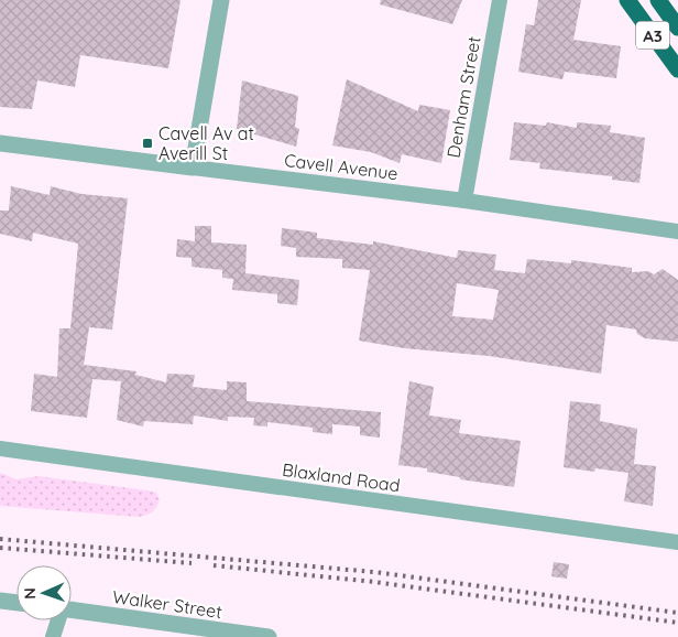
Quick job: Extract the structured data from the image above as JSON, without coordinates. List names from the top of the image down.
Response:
{
  "streets": {
    "highway": ["A3"],
    "street": [
      "Denham Street",
      "Cavell Avenue",
      "Blaxland Road",
      "Walker Street"
    ]
  },
  "crossings": [
    ["Denham Street", "Cavell Avenue"]
  ],
  "places": {
    "transit": ["Cavell Av at Averill St"]
  },
  "north": "left"
}
